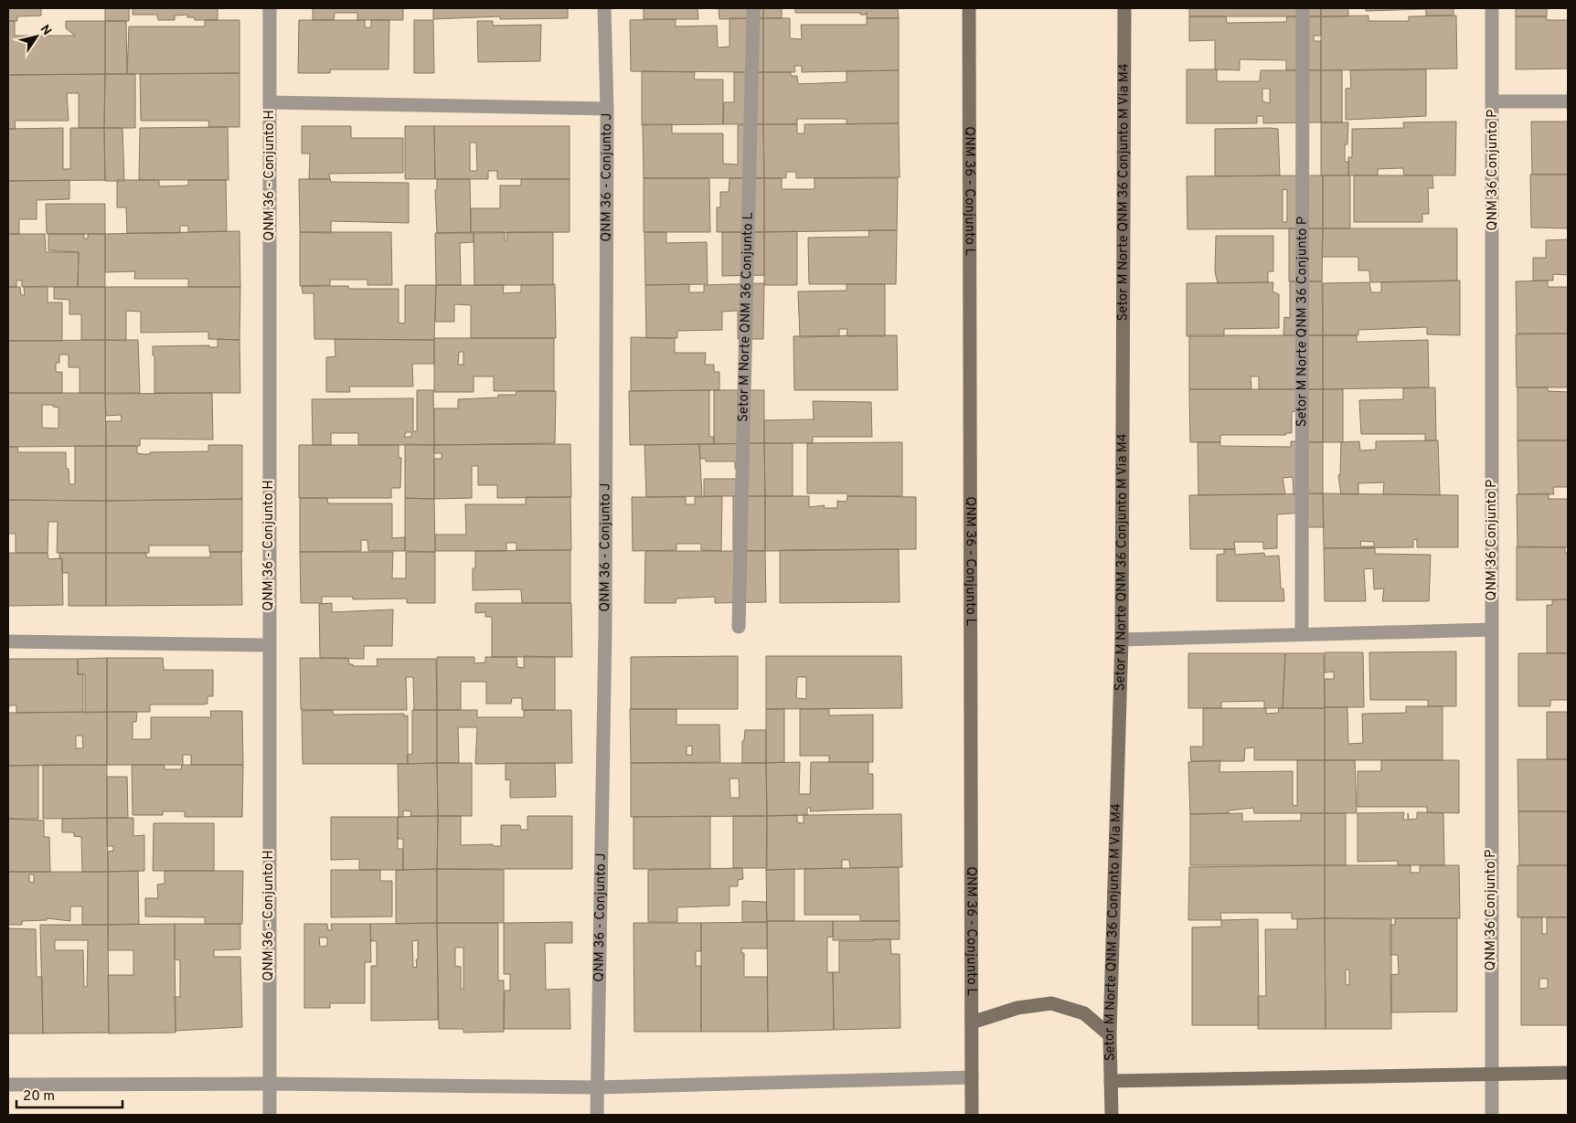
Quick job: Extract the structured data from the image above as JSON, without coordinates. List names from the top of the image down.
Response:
{
  "streets": {
    "main road": ["QNM 36 - Conjunto L", "Setor M Norte QNM 36 Conjunto M Via M4"],
    "street": [
      "QNM 36 Conjunto P",
      "QNM 36 - Conjunto H",
      "QNM 36 - Conjunto J",
      "Setor M Norte QNM 36 Conjunto L",
      "Setor M Norte QNM 36 Conjunto P"
    ]
  },
  "scale_bar": "20 m",
  "north": "top right"
}
